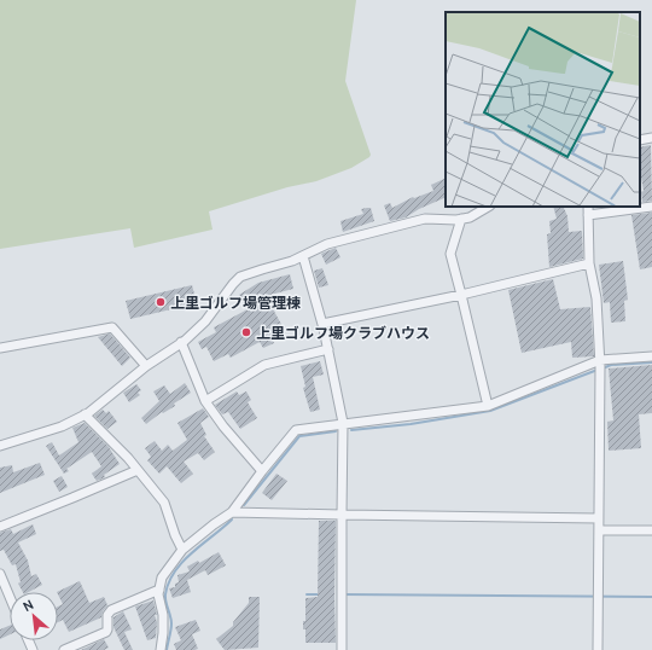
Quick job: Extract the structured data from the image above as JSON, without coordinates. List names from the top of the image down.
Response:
{
  "places": ["上里ゴルフ場管理棟", "上里ゴルフ場クラブハウス"],
  "north": "top left"
}
